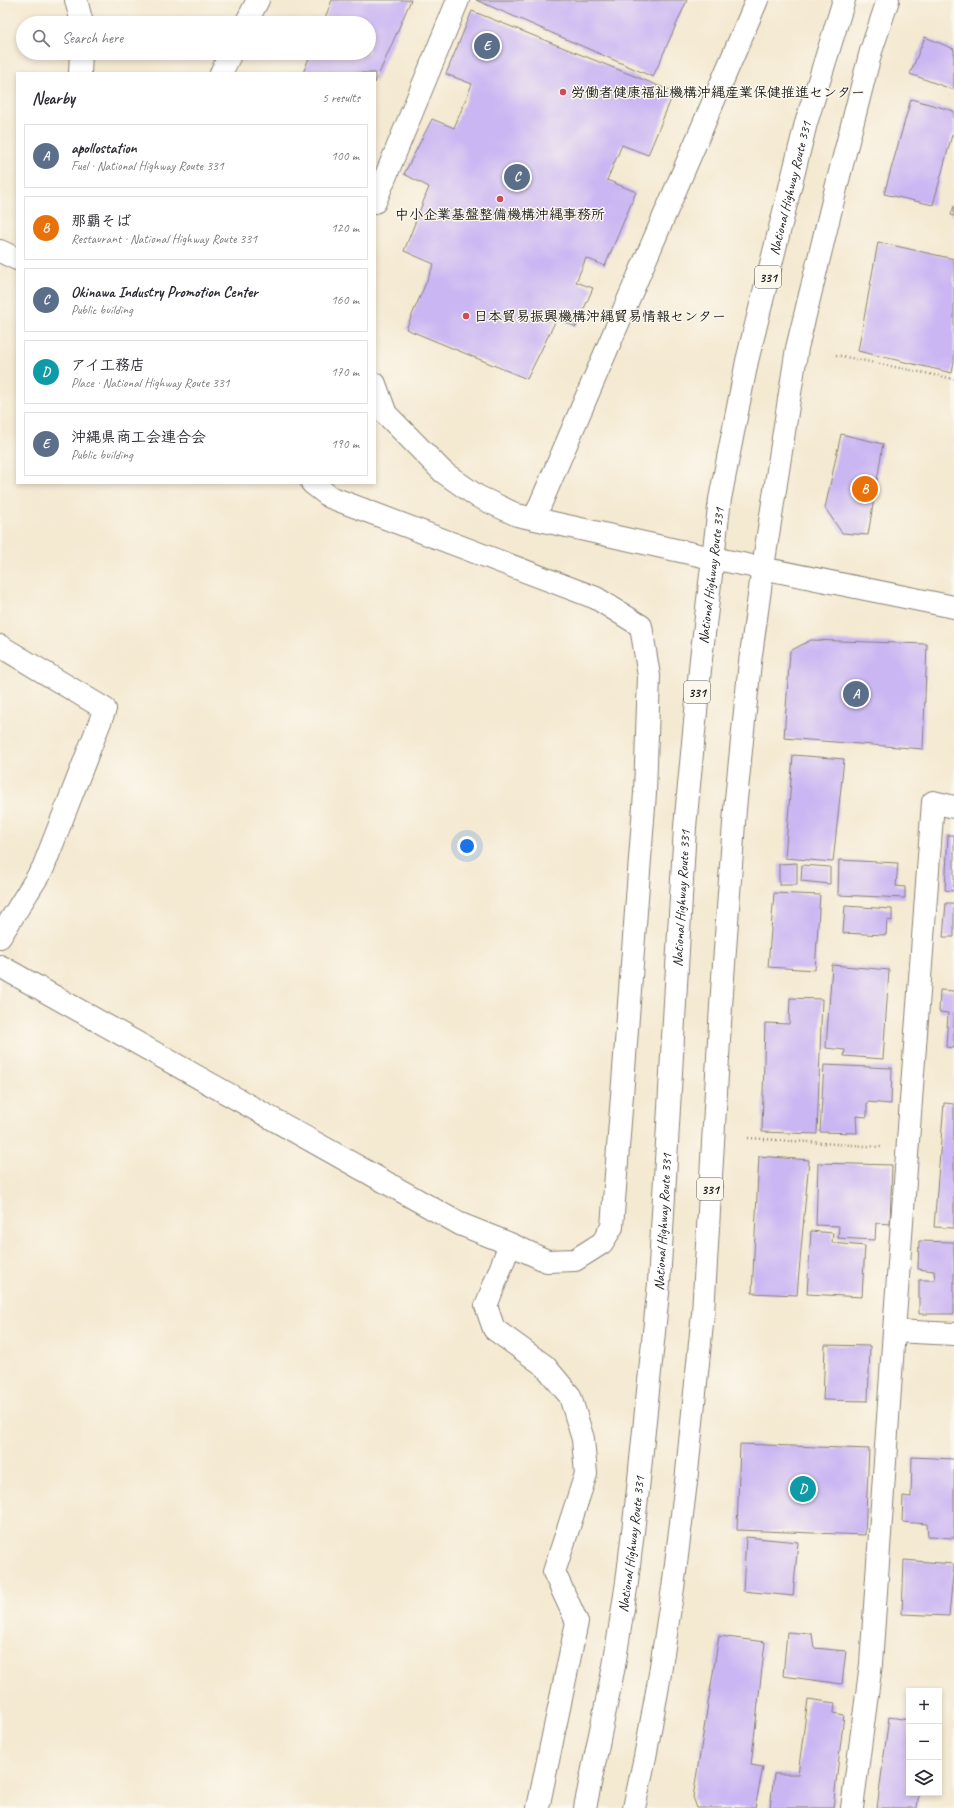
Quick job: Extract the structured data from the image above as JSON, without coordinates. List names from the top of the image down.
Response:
{
  "streets": {
    "main road": ["National Highway Route 331", "331"]
  },
  "places": ["労働者健康福祉機構沖縄産業保健推進センター", "中小企業基盤整備機構沖縄事務所", "日本貿易振興機構沖縄貿易情報センター"],
  "page": {
    "search": "Search here",
    "pins": [
      "E",
      "C",
      "B",
      "A",
      "D"
    ],
    "heading": ["Nearby", "5 results"],
    "list": [
      {
        "mark": "A",
        "name": "apollostation",
        "note": "Fuel · National Highway Route 331",
        "value": "100 m"
      },
      {
        "mark": "B",
        "name": "那覇そば",
        "note": "Restaurant · National Highway Route 331",
        "value": "120 m"
      },
      {
        "mark": "C",
        "name": "Okinawa Industry Promotion Center",
        "note": "Public building",
        "value": "160 m"
      },
      {
        "mark": "D",
        "name": "アイ工務店",
        "note": "Place · National Highway Route 331",
        "value": "170 m"
      },
      {
        "mark": "E",
        "name": "沖縄県商工会連合会",
        "note": "Public building",
        "value": "190 m"
      }
    ],
    "map_buttons": ["+", "−"]
  }
}
